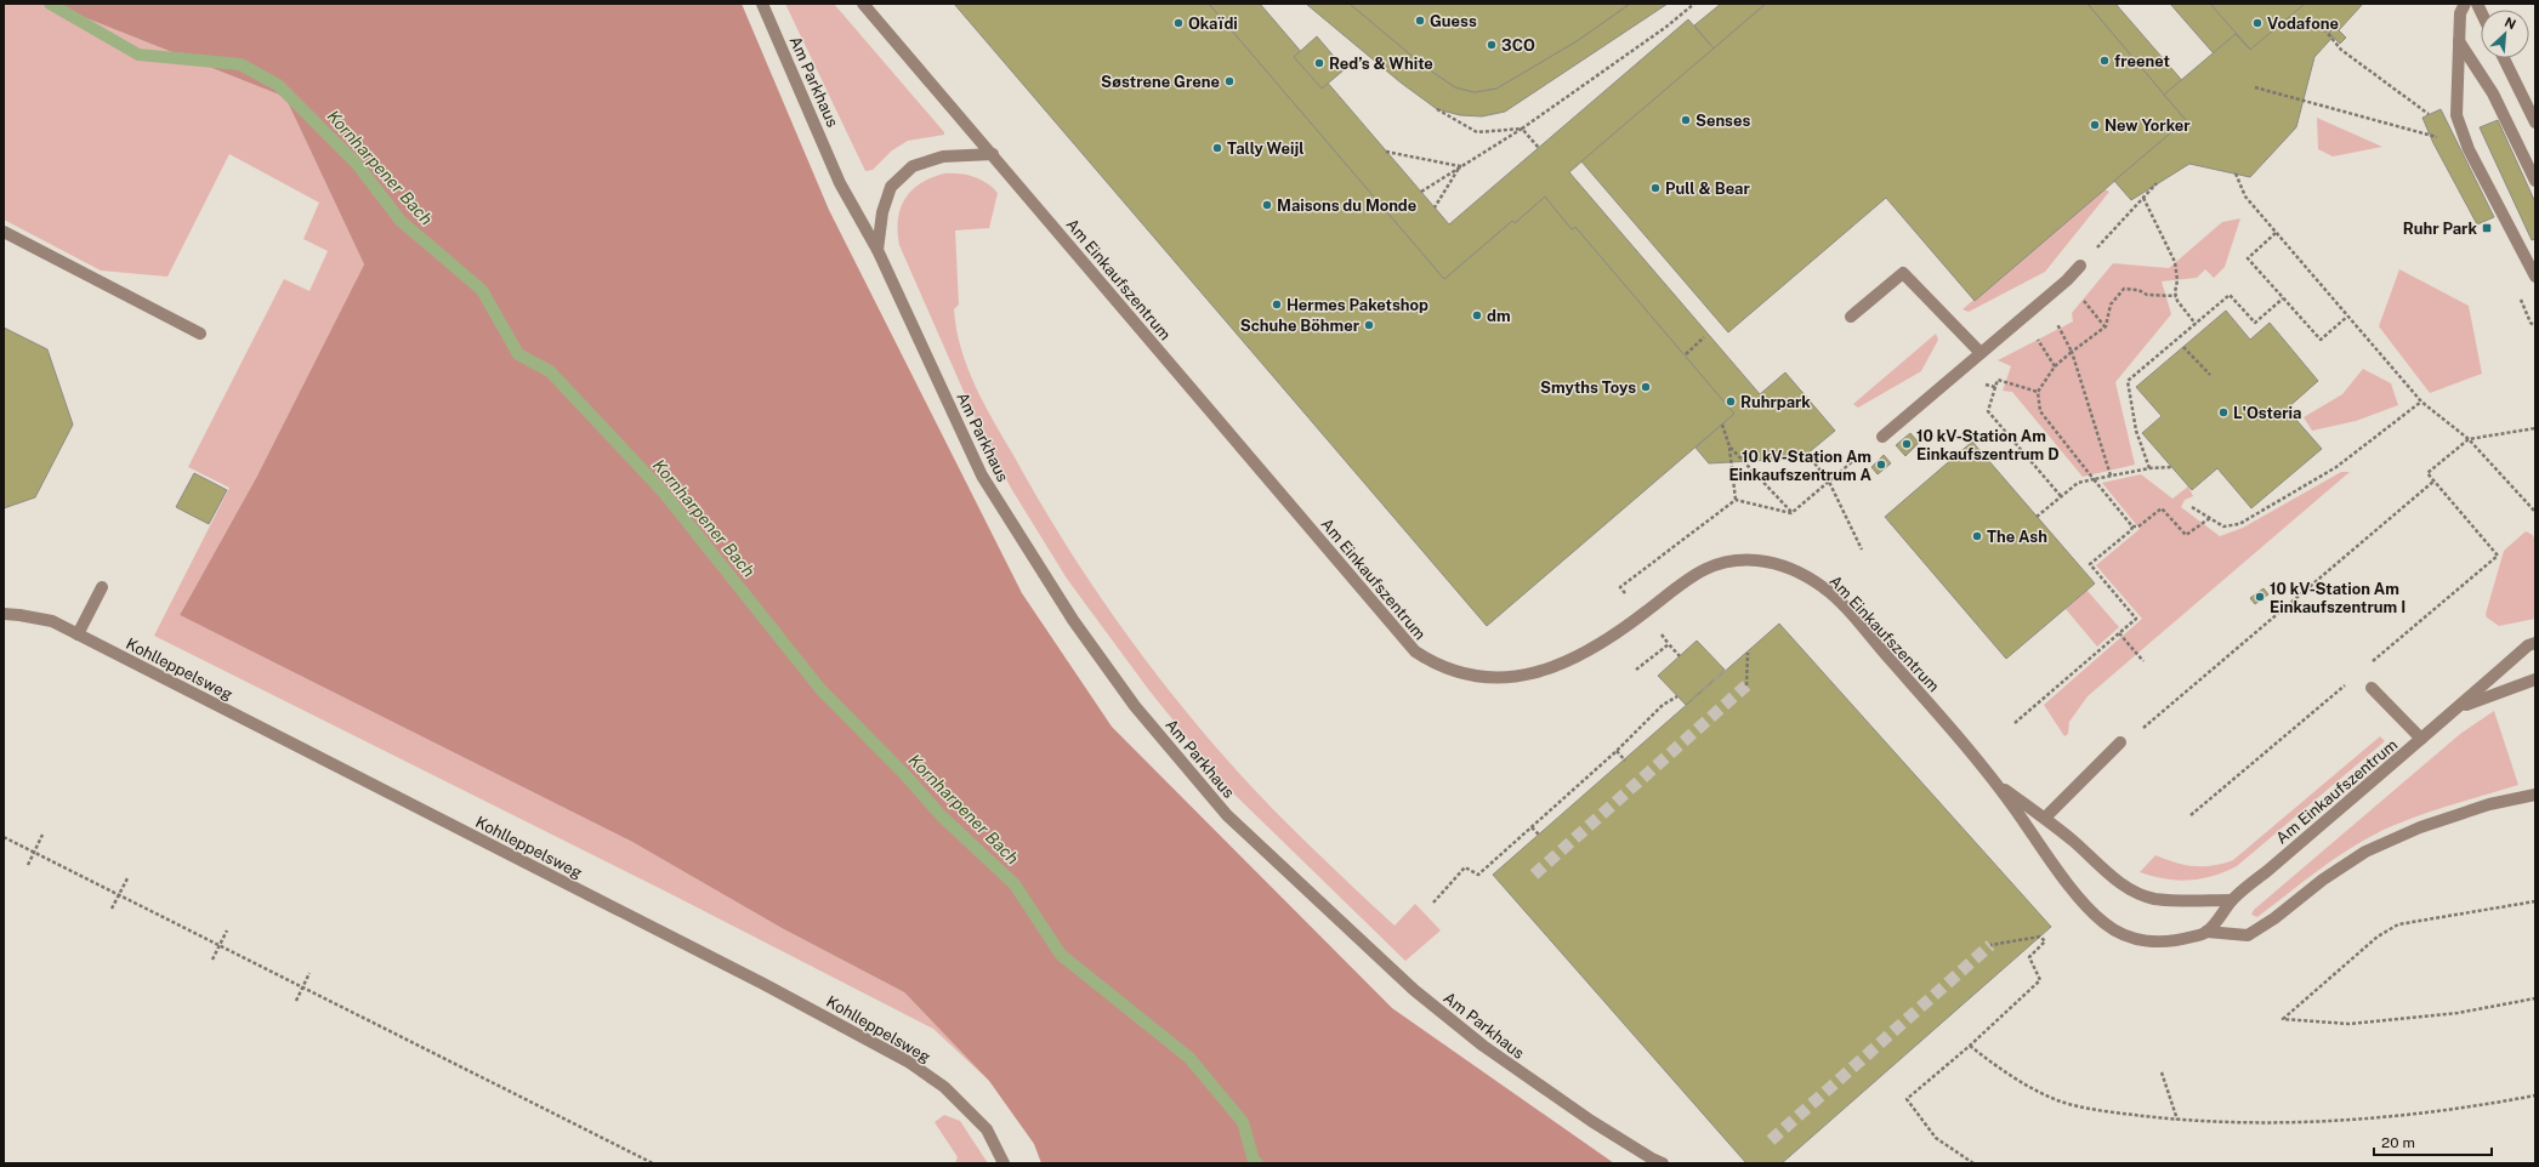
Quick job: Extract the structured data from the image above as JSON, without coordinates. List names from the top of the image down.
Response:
{
  "streets": {
    "street": ["Am Parkhaus", "Am Einkaufszentrum", "Kohlleppelsweg"]
  },
  "water": ["Kornharpener Bach"],
  "places": {
    "other": [
      "Guess",
      "Okaïdi",
      "Vodafone",
      "3CO",
      "freenet",
      "Red’s & White",
      "Søstrene Grene",
      "Senses",
      "New Yorker",
      "Tally Weijl",
      "Pull & Bear",
      "Maisons du Monde",
      "Hermes Paketshop",
      "dm",
      "Schuhe Böhmer",
      "Smyths Toys",
      "Ruhrpark",
      "L'Osteria",
      "10 kV-Station Am Einkaufszentrum D",
      "10 kV-Station Am Einkaufszentrum A",
      "The Ash",
      "10 kV-Station Am Einkaufszentrum I"
    ],
    "transit": ["Ruhr Park"]
  },
  "scale_bar": "20 m",
  "north": "top right"
}
